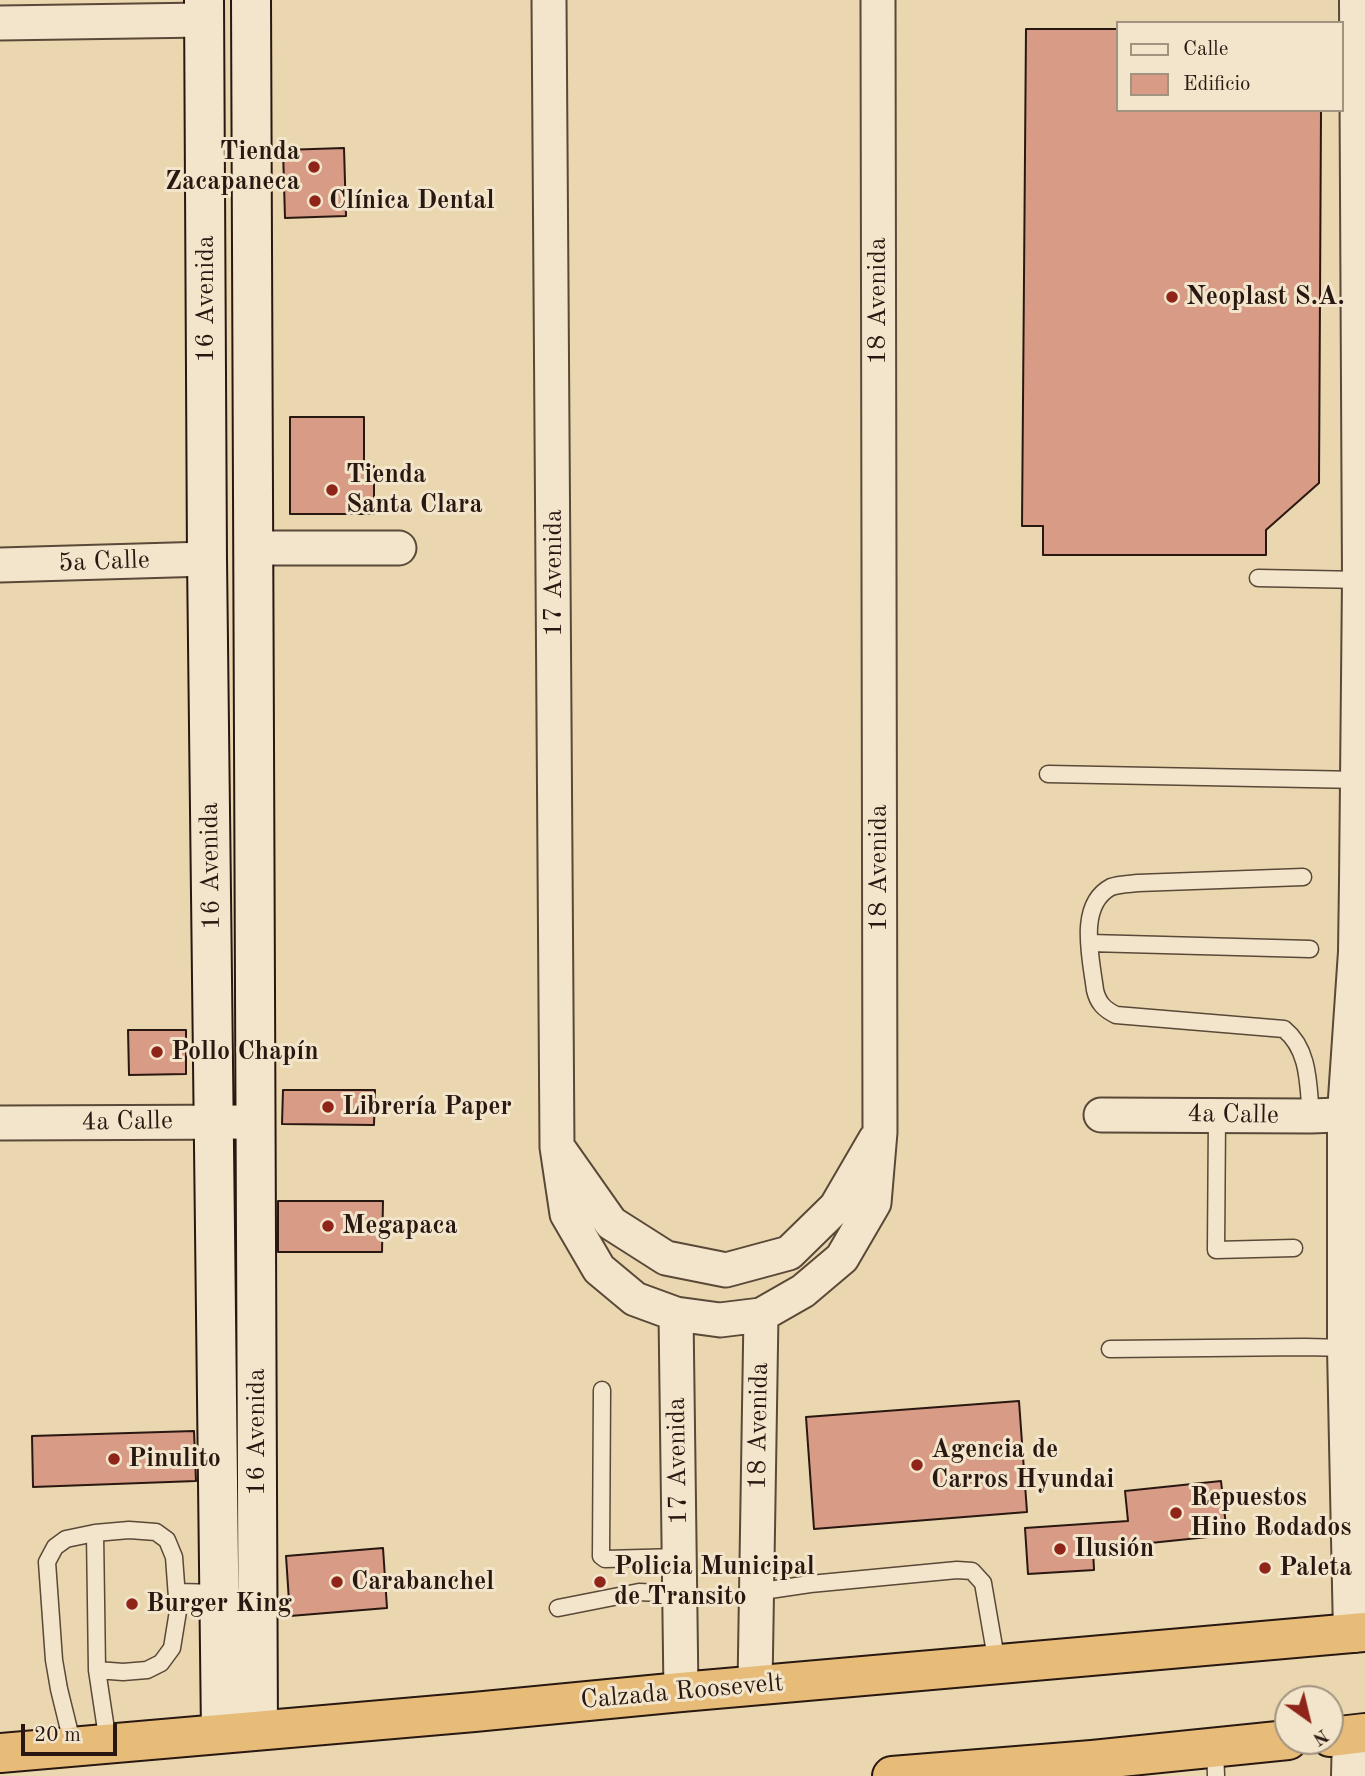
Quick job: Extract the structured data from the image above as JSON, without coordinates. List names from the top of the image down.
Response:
{
  "streets": {
    "highway": ["Calzada Roosevelt"],
    "main road": ["16 Avenida"],
    "street": [
      "18 Avenida",
      "5a Calle",
      "17 Avenida",
      "4a Calle"
    ]
  },
  "crossings": [
    ["16 Avenida", "5a Calle"],
    ["16 Avenida", "4a Calle"],
    ["16 Avenida", "Calzada Roosevelt"],
    ["18 Avenida", "17 Avenida"],
    ["18 Avenida", "Calzada Roosevelt"],
    ["17 Avenida", "Calzada Roosevelt"]
  ],
  "places": [
    "Tienda Zacapaneca",
    "Clínica Dental",
    "Neoplast S.A.",
    "Tienda Santa Clara",
    "Pollo Chapín",
    "Librería Paper",
    "Megapaca",
    "Pinulito",
    "Agencia de Carros Hyundai",
    "Repuestos Hino Rodados",
    "Ilusión",
    "Paleta",
    "Carabanchel",
    "Policia Municipal de Transito",
    "Burger King"
  ],
  "legend": ["Calle", "Edificio"],
  "scale_bar": "20 m",
  "north": "bottom right"
}
